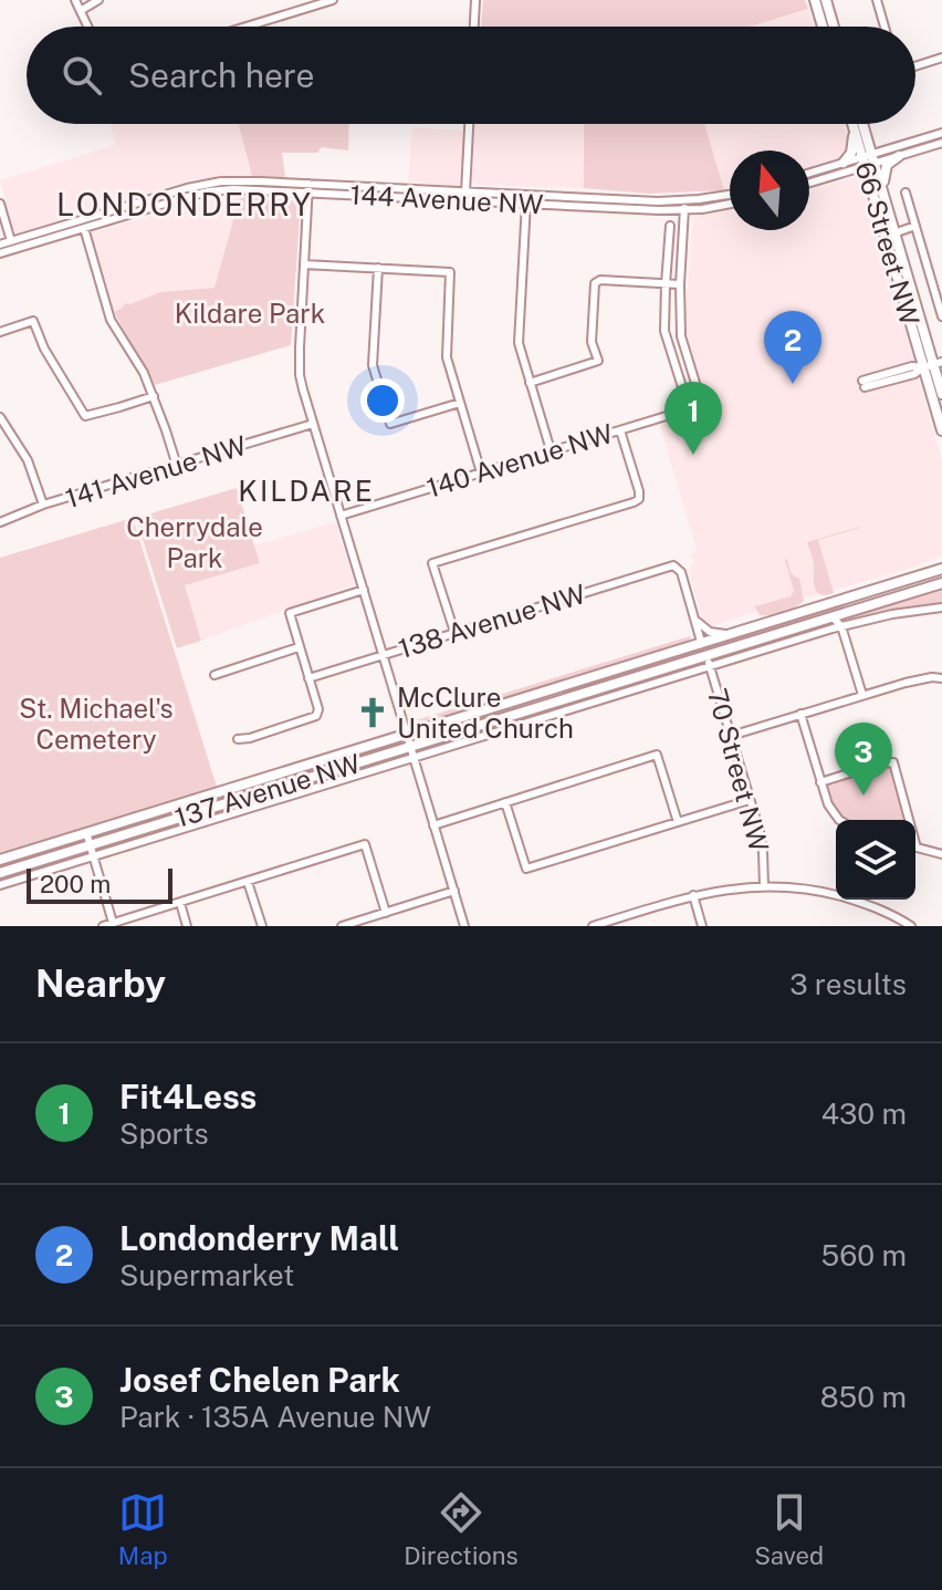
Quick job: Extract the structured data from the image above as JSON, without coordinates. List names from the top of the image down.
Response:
{
  "streets": {
    "main road": ["66 Street NW", "137 Avenue NW"],
    "street": [
      "144 Avenue NW",
      "140 Avenue NW",
      "141 Avenue NW",
      "138 Avenue NW",
      "70 Street NW"
    ]
  },
  "crossings": [
    ["70 Street NW", "137 Avenue NW"]
  ],
  "districts": ["LONDONDERRY", "KILDARE"],
  "parks": ["Kildare Park", "Cherrydale Park", "St. Michael's Cemetery"],
  "places": {
    "church": ["McClure United Church"]
  },
  "scale_bar": "200 m",
  "north": "top",
  "page": {
    "search": "Search here",
    "pins": ["2", "1", "3"],
    "scale": "200 m",
    "heading": ["Nearby", "3 results"],
    "list": [
      {
        "mark": "1",
        "name": "Fit4Less",
        "note": "Sports",
        "value": "430 m"
      },
      {
        "mark": "2",
        "name": "Londonderry Mall",
        "note": "Supermarket",
        "value": "560 m"
      },
      {
        "mark": "3",
        "name": "Josef Chelen Park",
        "note": "Park · 135A Avenue NW",
        "value": "850 m"
      }
    ],
    "nav": ["Map", "Directions", "Saved"]
  }
}
